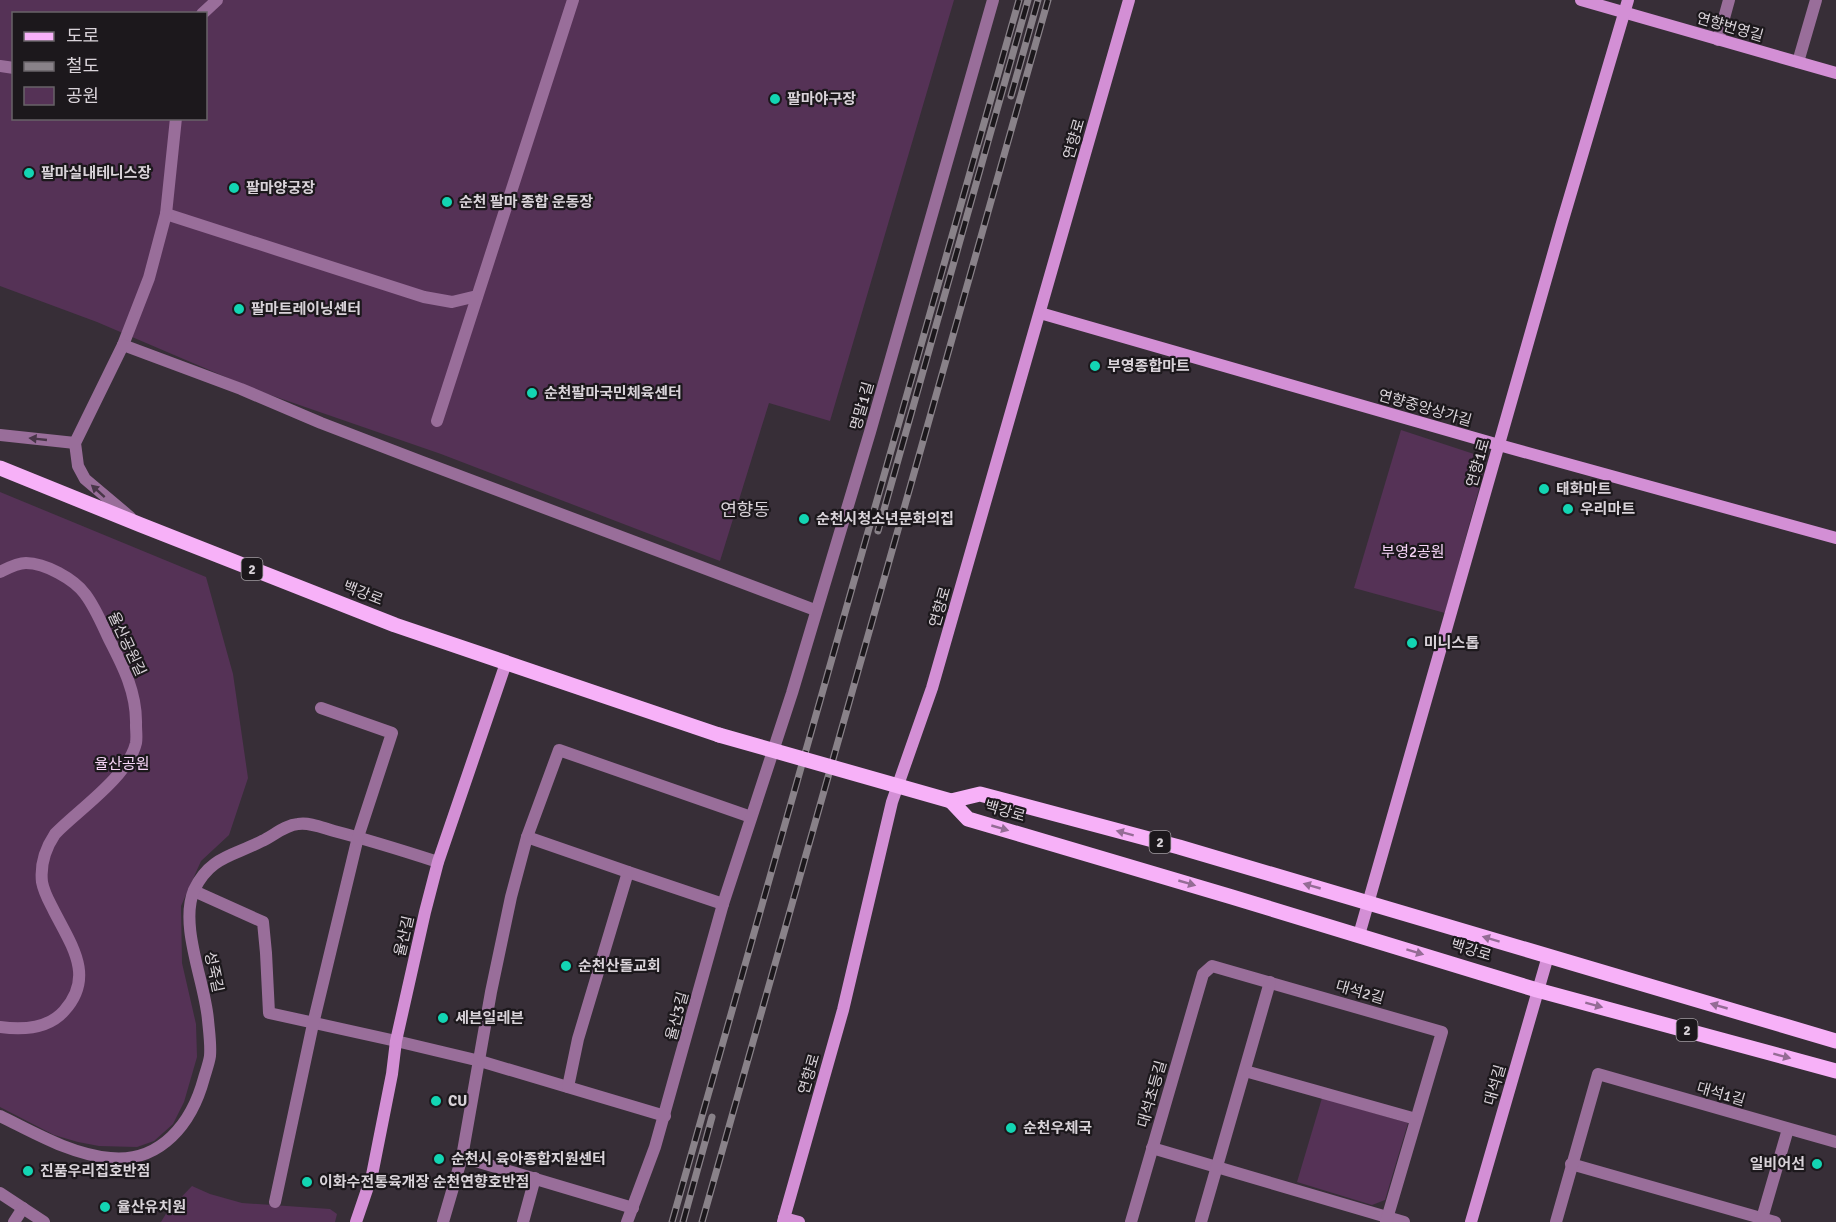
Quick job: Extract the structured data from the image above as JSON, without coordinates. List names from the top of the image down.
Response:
{
  "streets": {
    "main road": ["2", "백강로"],
    "street": [
      "연향번영길",
      "연향로",
      "명말1길",
      "연향중앙상가길",
      "연향1로",
      "율산공원길",
      "율산길",
      "성죽길",
      "대석2길",
      "율산3길",
      "대석길",
      "대석초등길",
      "대석1길"
    ]
  },
  "crossings": [
    ["연향번영길", "연향1로"],
    ["연향로", "연향중앙상가길"],
    ["명말1길", "율산3길"],
    ["연향중앙상가길", "연향1로"],
    ["연향1로", "백강로"],
    ["백강로", "율산길"],
    ["백강로", "대석길"],
    ["율산길", "성죽길"],
    ["대석2길", "대석초등길"]
  ],
  "districts": ["연향동"],
  "parks": ["부영2공원", "율산공원"],
  "places": [
    "팔마야구장",
    "팔마실내테니스장",
    "팔마양궁장",
    "순천 팔마 종합 운동장",
    "팔마트레이닝센터",
    "부영종합마트",
    "순천팔마국민체육센터",
    "태화마트",
    "우리마트",
    "순천시청소년문화의집",
    "미니스톱",
    "순천산돌교회",
    "세븐일레븐",
    "CU",
    "순천우체국",
    "순천시 육아종합지원센터",
    "일비어선",
    "진품우리집호반점",
    "이화수전통육개장 순천연향호반점",
    "율산유치원"
  ],
  "legend": ["도로", "철도", "공원"]
}
